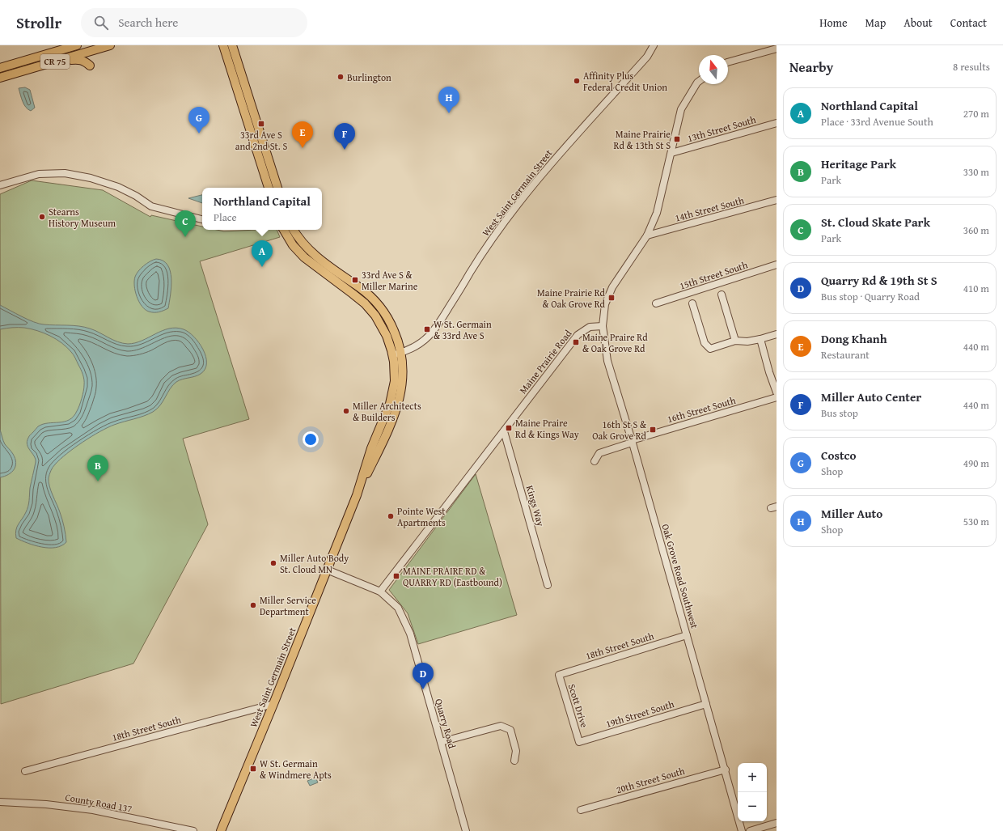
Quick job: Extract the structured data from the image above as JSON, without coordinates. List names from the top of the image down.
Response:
{
  "streets": {
    "main road": ["CR 75", "West Saint Germain Street"],
    "street": [
      "13th Street South",
      "14th Street South",
      "15th Street South",
      "Maine Prairie Road",
      "16th Street South",
      "Kings Way",
      "Oak Grove Road Southwest",
      "18th Street South",
      "Scott Drive",
      "19th Street South",
      "Quarry Road",
      "20th Street South",
      "County Road 137"
    ]
  },
  "crossings": [
    ["West Saint Germain Street", "18th Street South"],
    ["West Saint Germain Street", "Quarry Road"],
    ["Maine Prairie Road", "Kings Way"],
    ["Maine Prairie Road", "Oak Grove Road Southwest"],
    ["Maine Prairie Road", "Quarry Road"],
    ["16th Street South", "Oak Grove Road Southwest"],
    ["Oak Grove Road Southwest", "18th Street South"],
    ["Oak Grove Road Southwest", "19th Street South"],
    ["Oak Grove Road Southwest", "20th Street South"],
    ["18th Street South", "Scott Drive"],
    ["Scott Drive", "19th Street South"]
  ],
  "places": {
    "other": [
      "Burlington",
      "Affinity Plus Federal Credit Union",
      "Stearns History Museum",
      "Miller Architects & Builders",
      "Pointe West Apartments",
      "Miller Auto Body St. Cloud MN",
      "Miller Service Department"
    ],
    "transit": [
      "33rd Ave S and 2nd St. S",
      "Maine Prairie Rd & 13th St S",
      "33rd Ave S & Miller Marine",
      "Maine Prairie Rd & Oak Grove Rd",
      "W St. Germain & 33rd Ave S",
      "Maine Praire Rd & Oak Grove Rd",
      "Maine Praire Rd & Kings Way",
      "16th St S & Oak Grove Rd",
      "MAINE PRAIRE RD & QUARRY RD (Eastbound)",
      "W St. Germain & Windmere Apts"
    ]
  },
  "north": "top",
  "page": {
    "header": "Strollr",
    "search": "Search here",
    "nav": [
      "Home",
      "Map",
      "About",
      "Contact"
    ],
    "heading": ["Nearby", "8 results"],
    "pins": [
      "H",
      "G",
      "E",
      "F",
      "C",
      "A",
      "B",
      "D"
    ],
    "list": [
      {
        "mark": "A",
        "name": "Northland Capital",
        "note": "Place · 33rd Avenue South",
        "value": "270 m"
      },
      {
        "mark": "B",
        "name": "Heritage Park",
        "note": "Park",
        "value": "330 m"
      },
      {
        "mark": "C",
        "name": "St. Cloud Skate Park",
        "note": "Park",
        "value": "360 m"
      },
      {
        "mark": "D",
        "name": "Quarry Rd & 19th St S",
        "note": "Bus stop · Quarry Road",
        "value": "410 m"
      },
      {
        "mark": "E",
        "name": "Dong Khanh",
        "note": "Restaurant",
        "value": "440 m"
      },
      {
        "mark": "F",
        "name": "Miller Auto Center",
        "note": "Bus stop",
        "value": "440 m"
      },
      {
        "mark": "G",
        "name": "Costco",
        "note": "Shop",
        "value": "490 m"
      },
      {
        "mark": "H",
        "name": "Miller Auto",
        "note": "Shop",
        "value": "530 m"
      }
    ],
    "popup": ["Northland Capital", "Place"],
    "map_buttons": ["+", "−"]
  }
}
